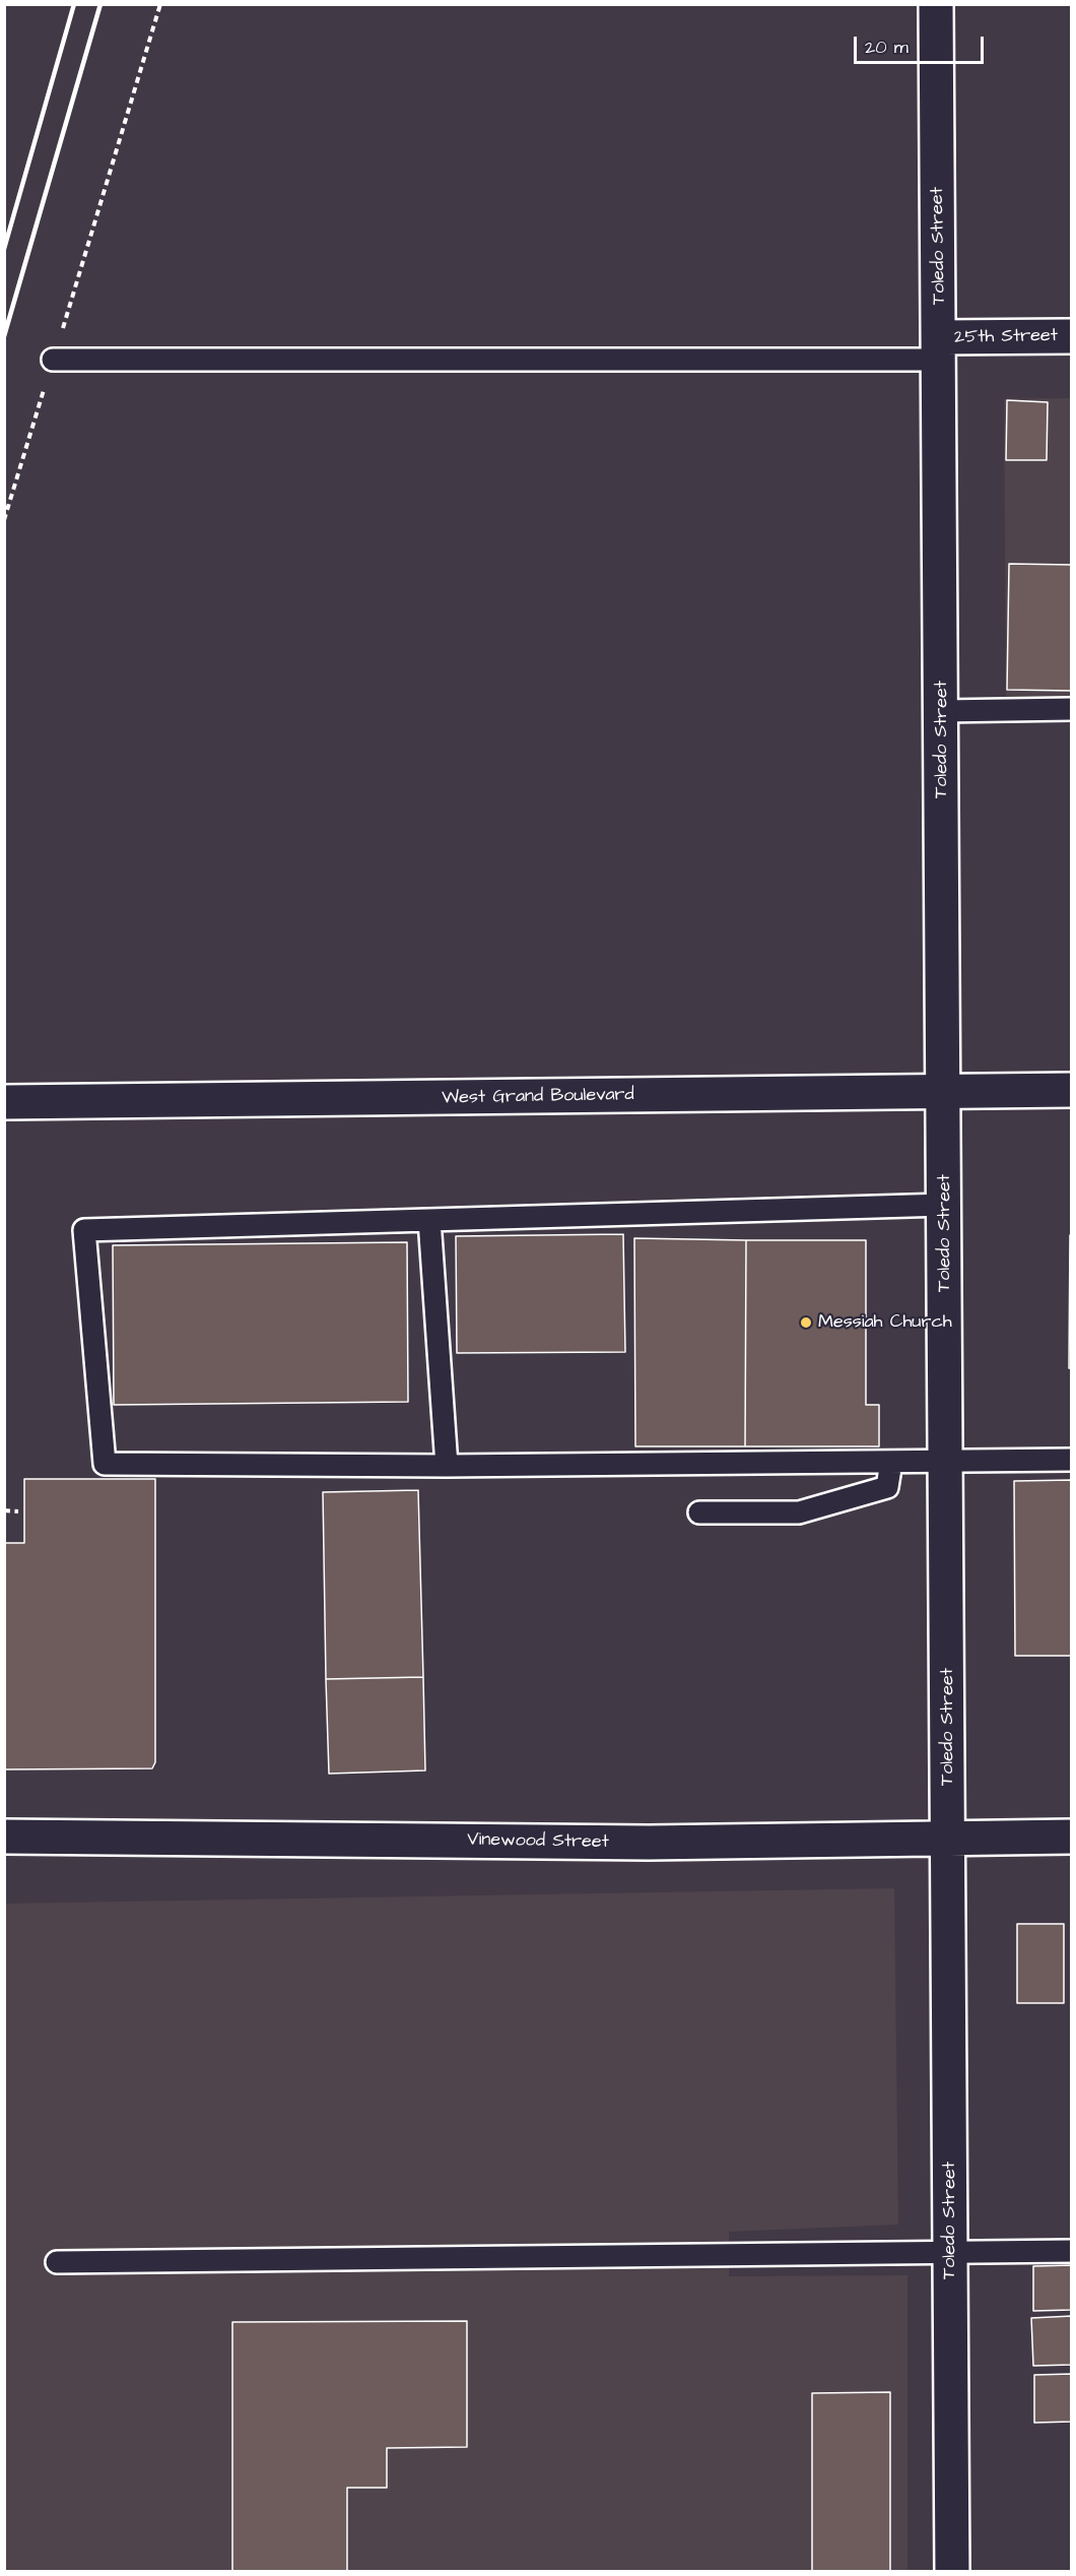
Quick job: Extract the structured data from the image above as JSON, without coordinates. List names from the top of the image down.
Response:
{
  "streets": {
    "street": [
      "Toledo Street",
      "25th Street",
      "West Grand Boulevard",
      "Vinewood Street"
    ]
  },
  "crossings": [
    ["Toledo Street", "25th Street"],
    ["Toledo Street", "West Grand Boulevard"],
    ["Toledo Street", "Vinewood Street"]
  ],
  "places": ["Messiah Church"],
  "scale_bar": "20 m"
}
